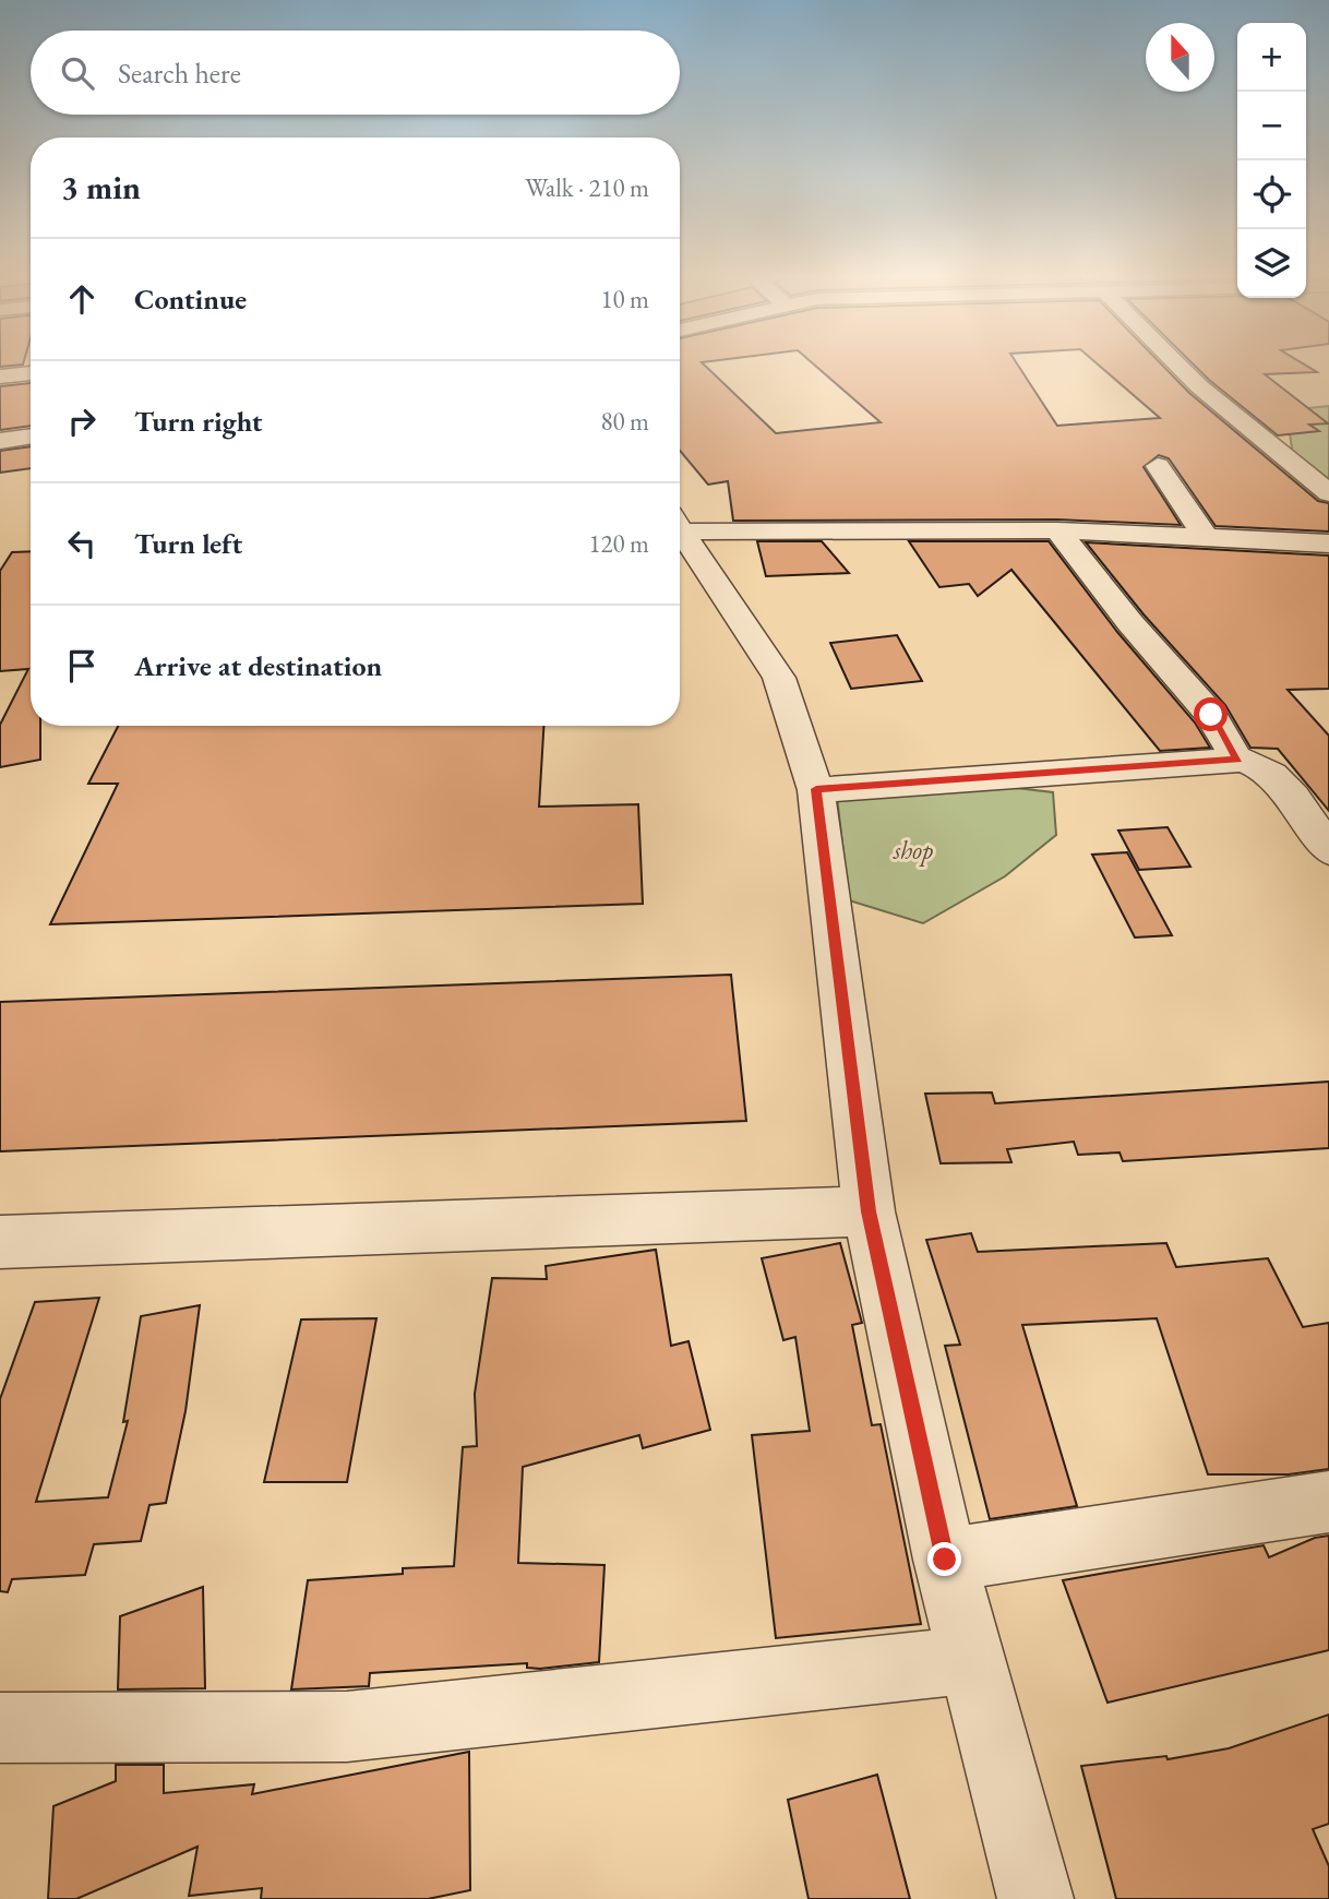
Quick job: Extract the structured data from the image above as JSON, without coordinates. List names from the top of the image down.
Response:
{
  "parks": ["shop"],
  "north": "top",
  "page": {
    "map_buttons": ["+", "−"],
    "search": "Search here",
    "heading": ["3 min", "Walk · 210 m"],
    "list": [
      ["Continue", "10 m"],
      ["Turn right", "80 m"],
      ["Turn left", "120 m"],
      "Arrive at destination"
    ]
  }
}
